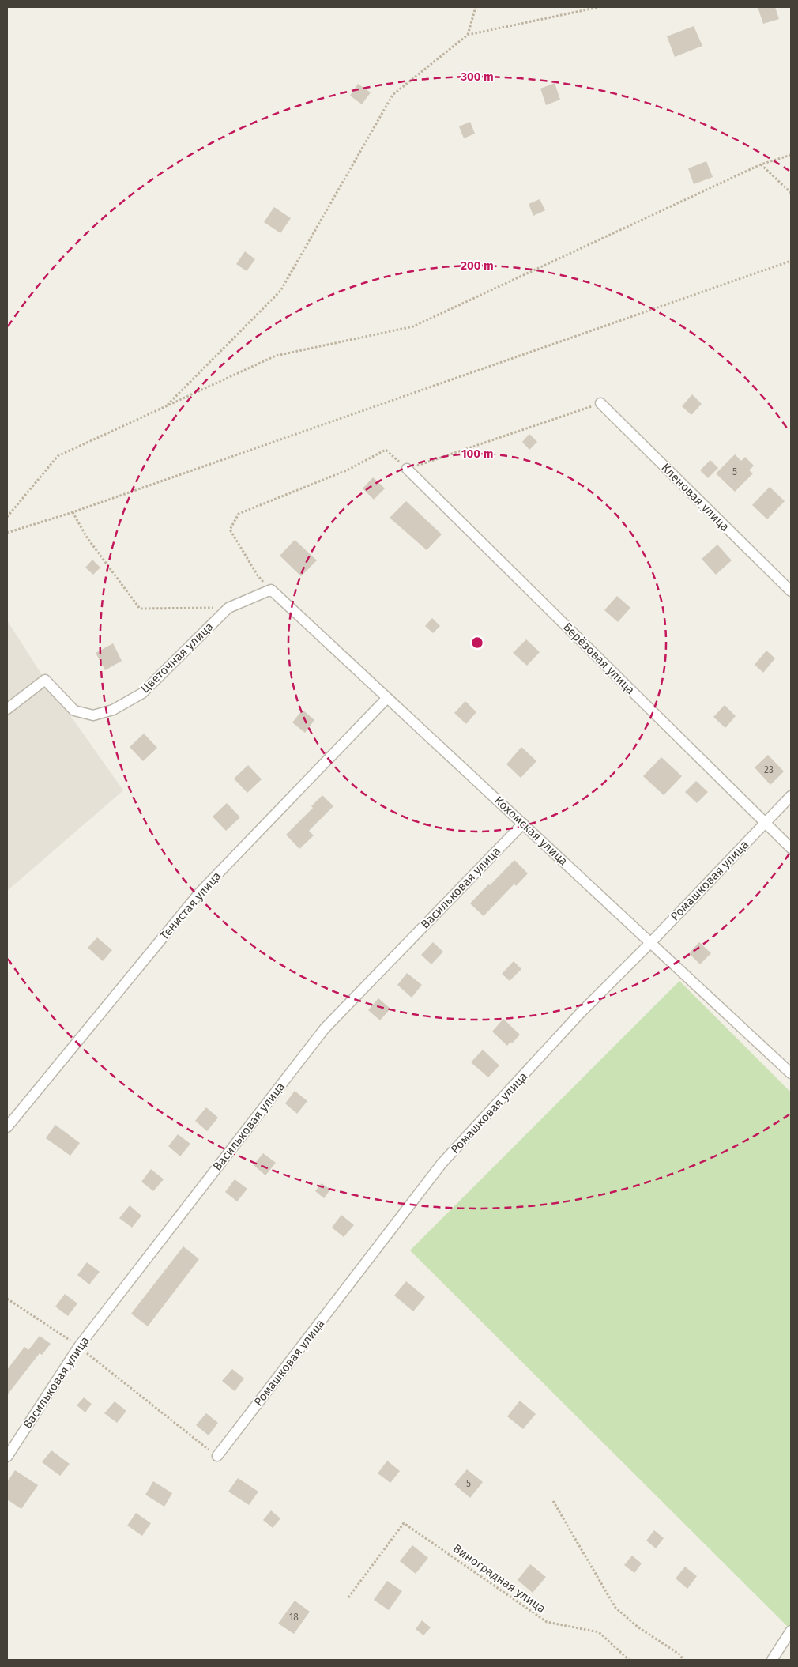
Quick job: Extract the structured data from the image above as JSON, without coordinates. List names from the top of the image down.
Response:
{
  "streets": {
    "street": [
      "Кленовая улица",
      "Цветочная улица",
      "Берёзовая улица",
      "Кохомская улица",
      "Ромашковая улица",
      "Васильковая улица",
      "Тенистая улица"
    ],
    "path": ["Виноградная улица"]
  },
  "crossings": [
    ["Цветочная улица", "Кохомская улица"],
    ["Берёзовая улица", "Ромашковая улица"],
    ["Кохомская улица", "Ромашковая улица"],
    ["Кохомская улица", "Васильковая улица"],
    ["Кохомская улица", "Тенистая улица"]
  ],
  "house_numbers": [
    "5",
    "23",
    "5",
    "18"
  ],
  "rings": ["300 m", "200 m", "100 m"]
}
